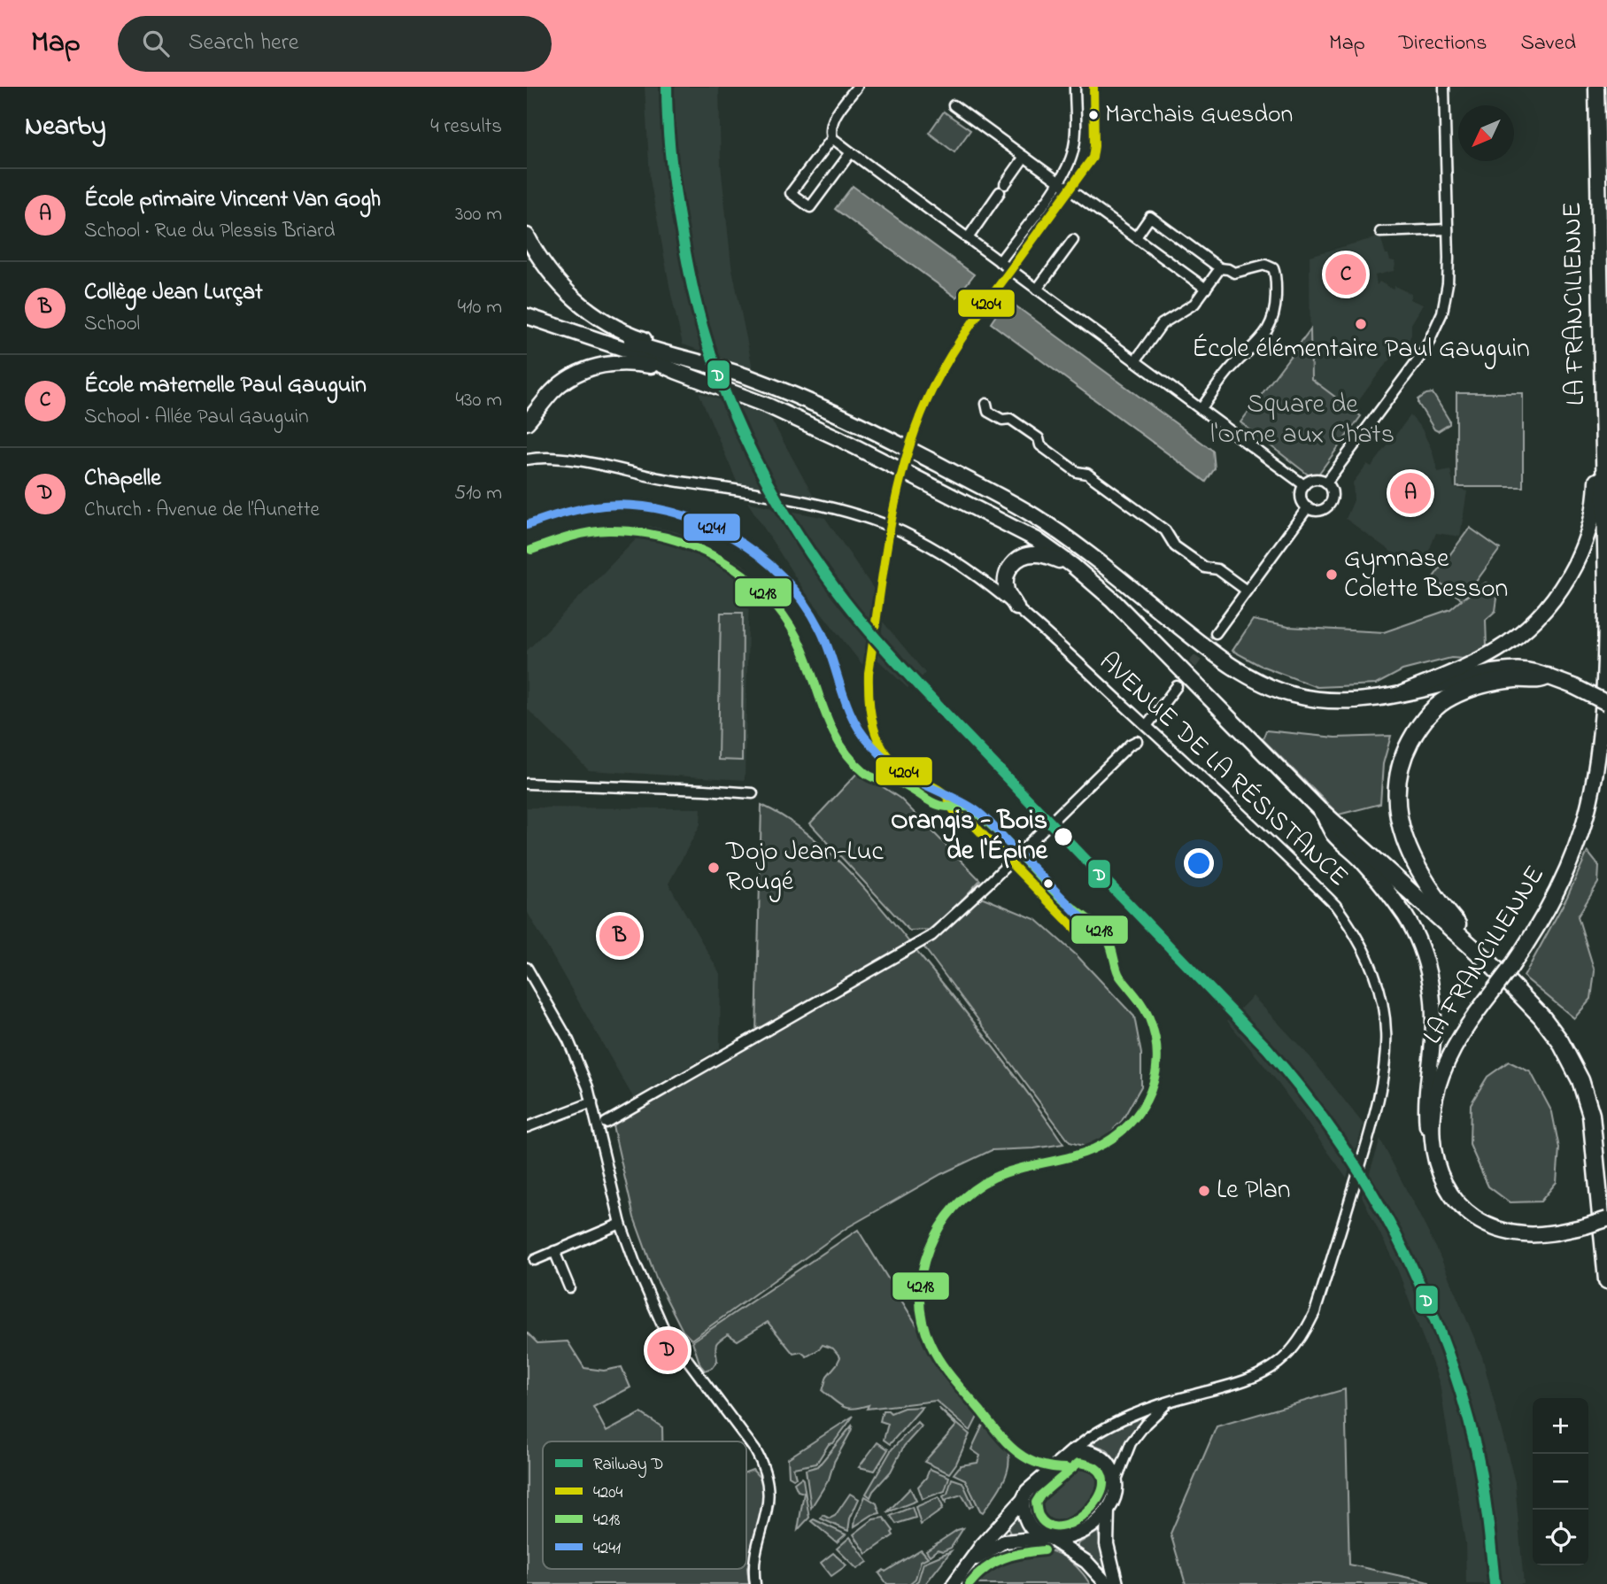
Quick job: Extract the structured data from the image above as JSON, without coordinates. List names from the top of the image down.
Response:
{
  "streets": {
    "main road": ["LA FRANCILIENNE"],
    "street": ["AVENUE DE LA RÉSISTANCE"]
  },
  "parks": ["Square de l'Orme aux Chats"],
  "places": [
    "Marchais Guesdon",
    "École élémentaire Paul Gauguin",
    "Gymnase Colette Besson",
    "Orangis - Bois de l'Épine",
    "Dojo Jean-Luc Rougé",
    "Le Plan"
  ],
  "lines": [
    "rail line D",
    "transit line 4204",
    "transit line 4241",
    "transit line 4218"
  ],
  "legend": [
    "Railway D",
    "4204",
    "4218",
    "4241"
  ],
  "north": "bottom left",
  "page": {
    "header": "Map",
    "search": "Search here",
    "nav": ["Map", "Directions", "Saved"],
    "heading": ["Nearby", "4 results"],
    "list": [
      {
        "mark": "A",
        "name": "École primaire Vincent Van Gogh",
        "note": "School · Rue du Plessis Briard",
        "value": "300 m"
      },
      {
        "mark": "B",
        "name": "Collège Jean Lurçat",
        "note": "School",
        "value": "410 m"
      },
      {
        "mark": "C",
        "name": "École maternelle Paul Gauguin",
        "note": "School · Allée Paul Gauguin",
        "value": "430 m"
      },
      {
        "mark": "D",
        "name": "Chapelle",
        "note": "Church · Avenue de l’Aunette",
        "value": "510 m"
      }
    ],
    "pins": [
      "C",
      "A",
      "B",
      "D"
    ],
    "map_buttons": ["+", "−"]
  }
}
